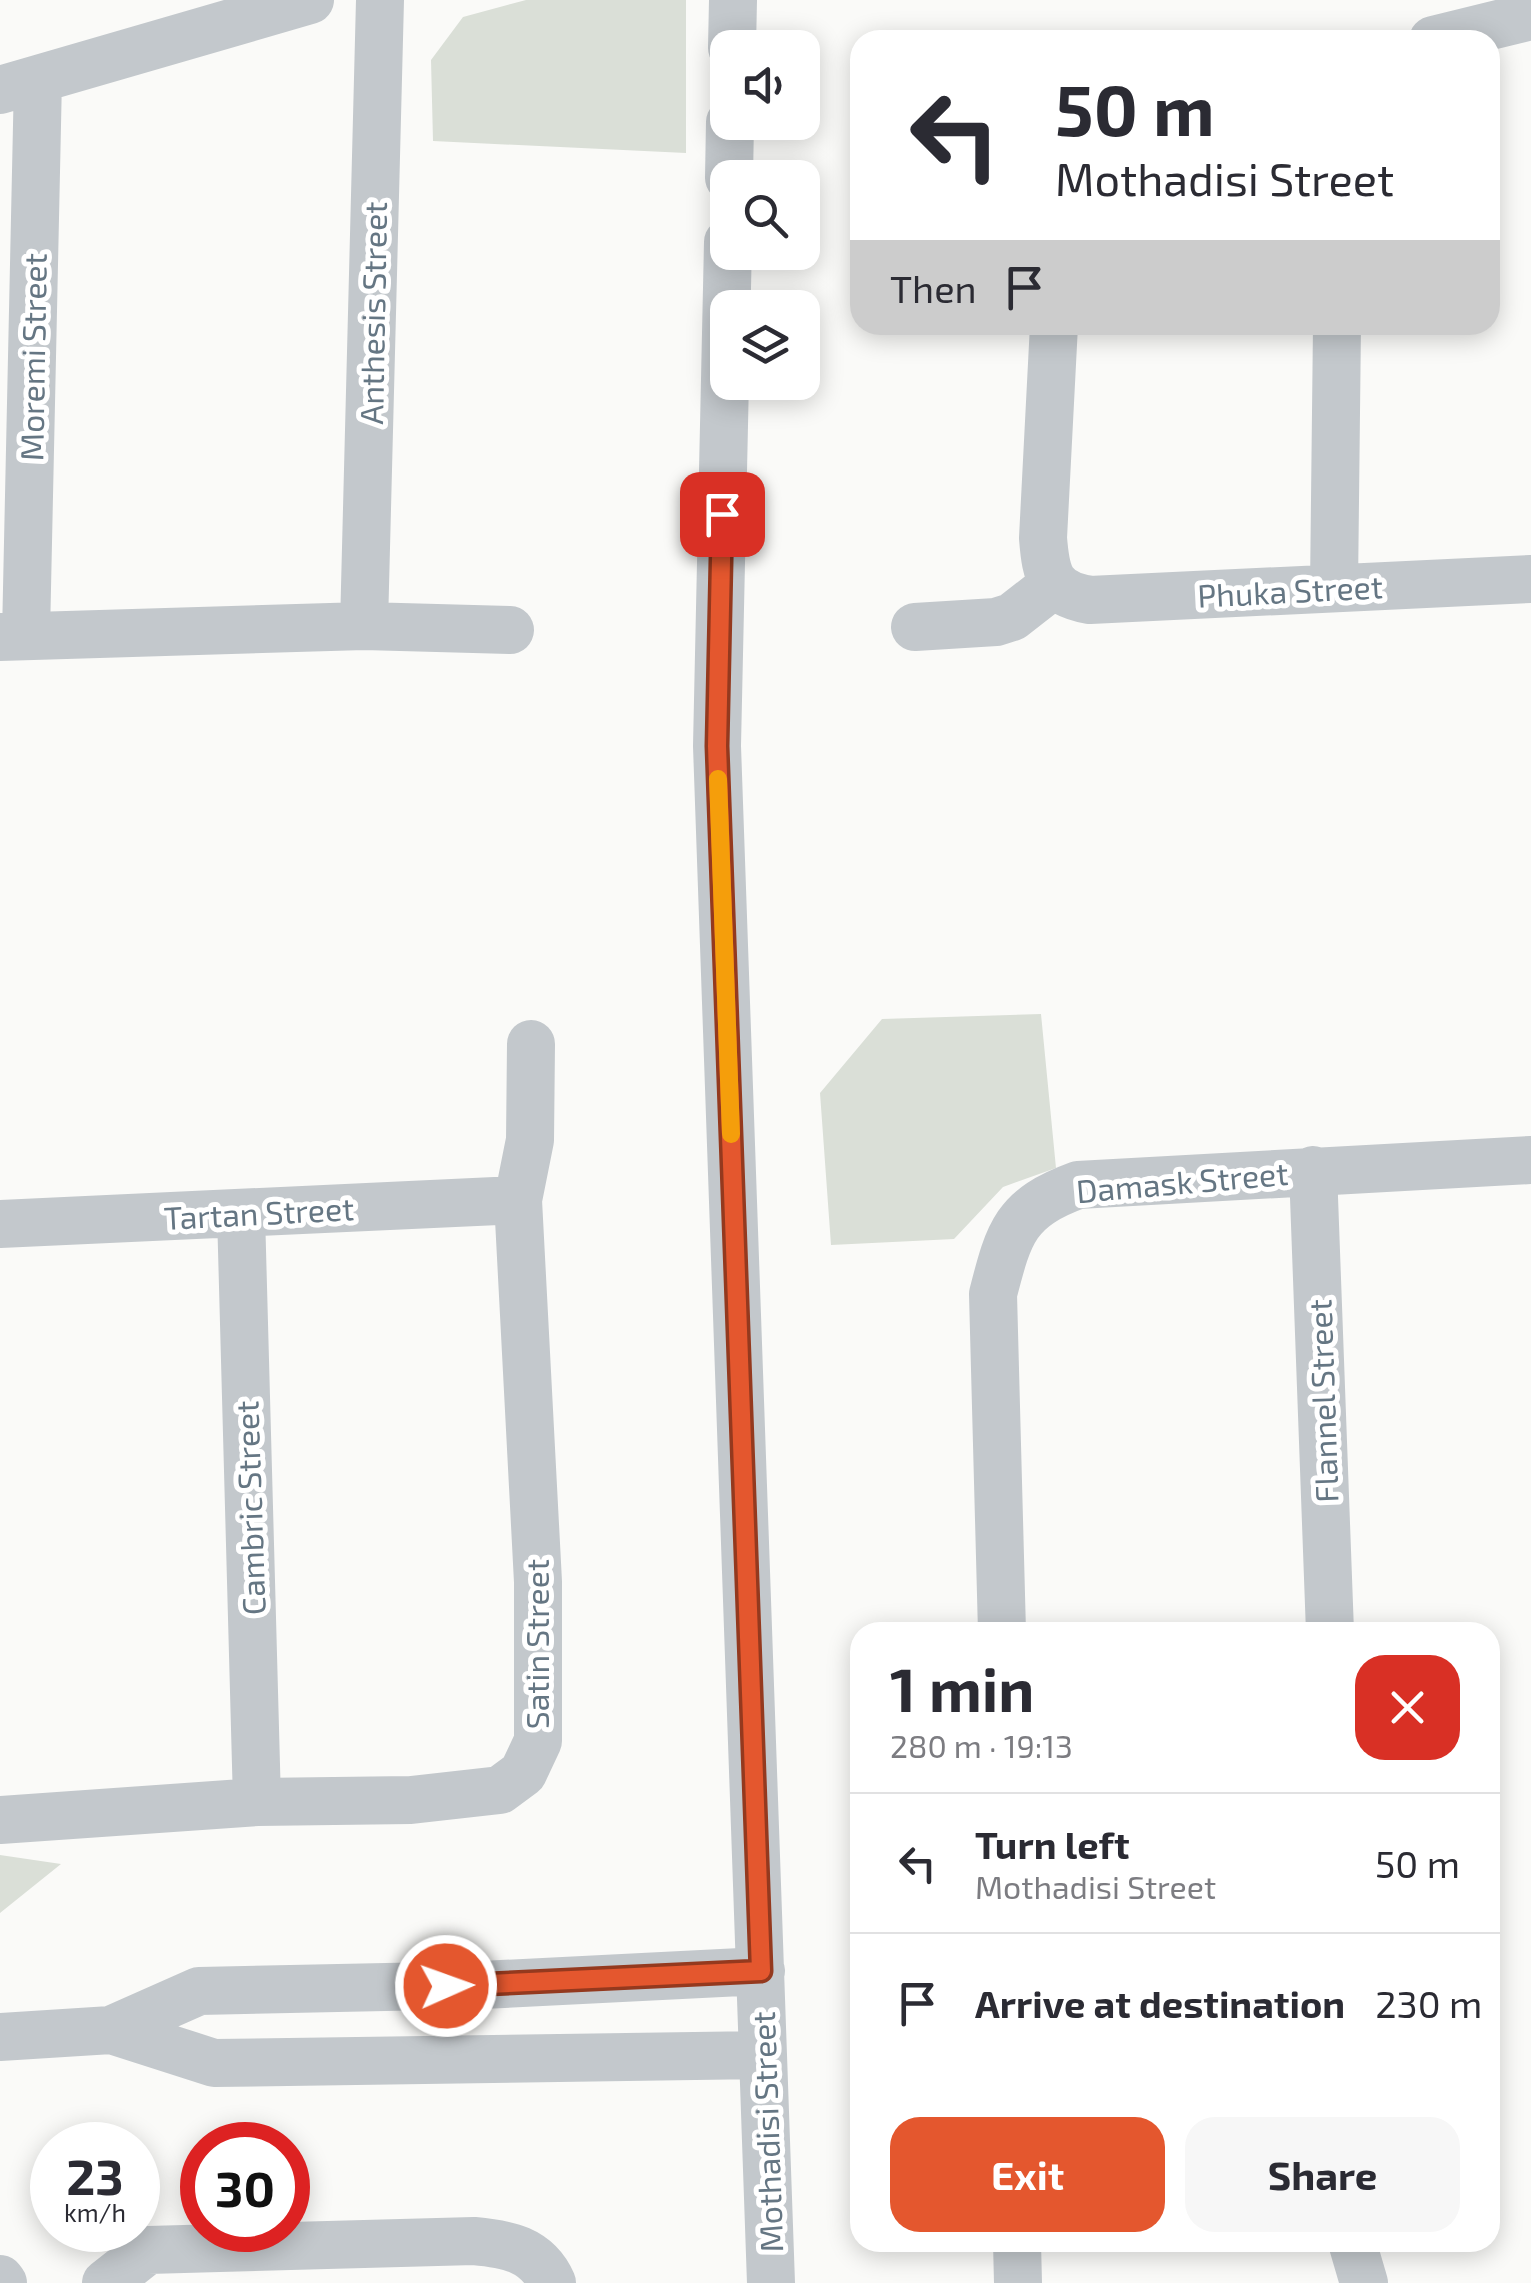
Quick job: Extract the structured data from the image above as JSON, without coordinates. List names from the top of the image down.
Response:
{
  "streets": {
    "street": [
      "Anthesis Street",
      "Moremi Street",
      "Phuka Street",
      "Damask Street",
      "Tartan Street",
      "Flannel Street",
      "Cambric Street",
      "Satin Street",
      "Mothadisi Street"
    ]
  },
  "crossings": [
    ["Damask Street", "Flannel Street"],
    ["Tartan Street", "Cambric Street"],
    ["Tartan Street", "Satin Street"],
    ["Cambric Street", "Satin Street"]
  ],
  "page": {
    "turn": ["50 m", "Mothadisi Street"],
    "then": "Then",
    "heading": ["1 min", "280 m · 19:13"],
    "list": [
      {
        "name": "Turn left",
        "note": "Mothadisi Street",
        "value": "50 m"
      },
      {
        "name": "Arrive at destination",
        "value": "230 m"
      }
    ],
    "buttons": ["Exit", "Share"],
    "speed": "23 km/h",
    "limit": "30"
  }
}
